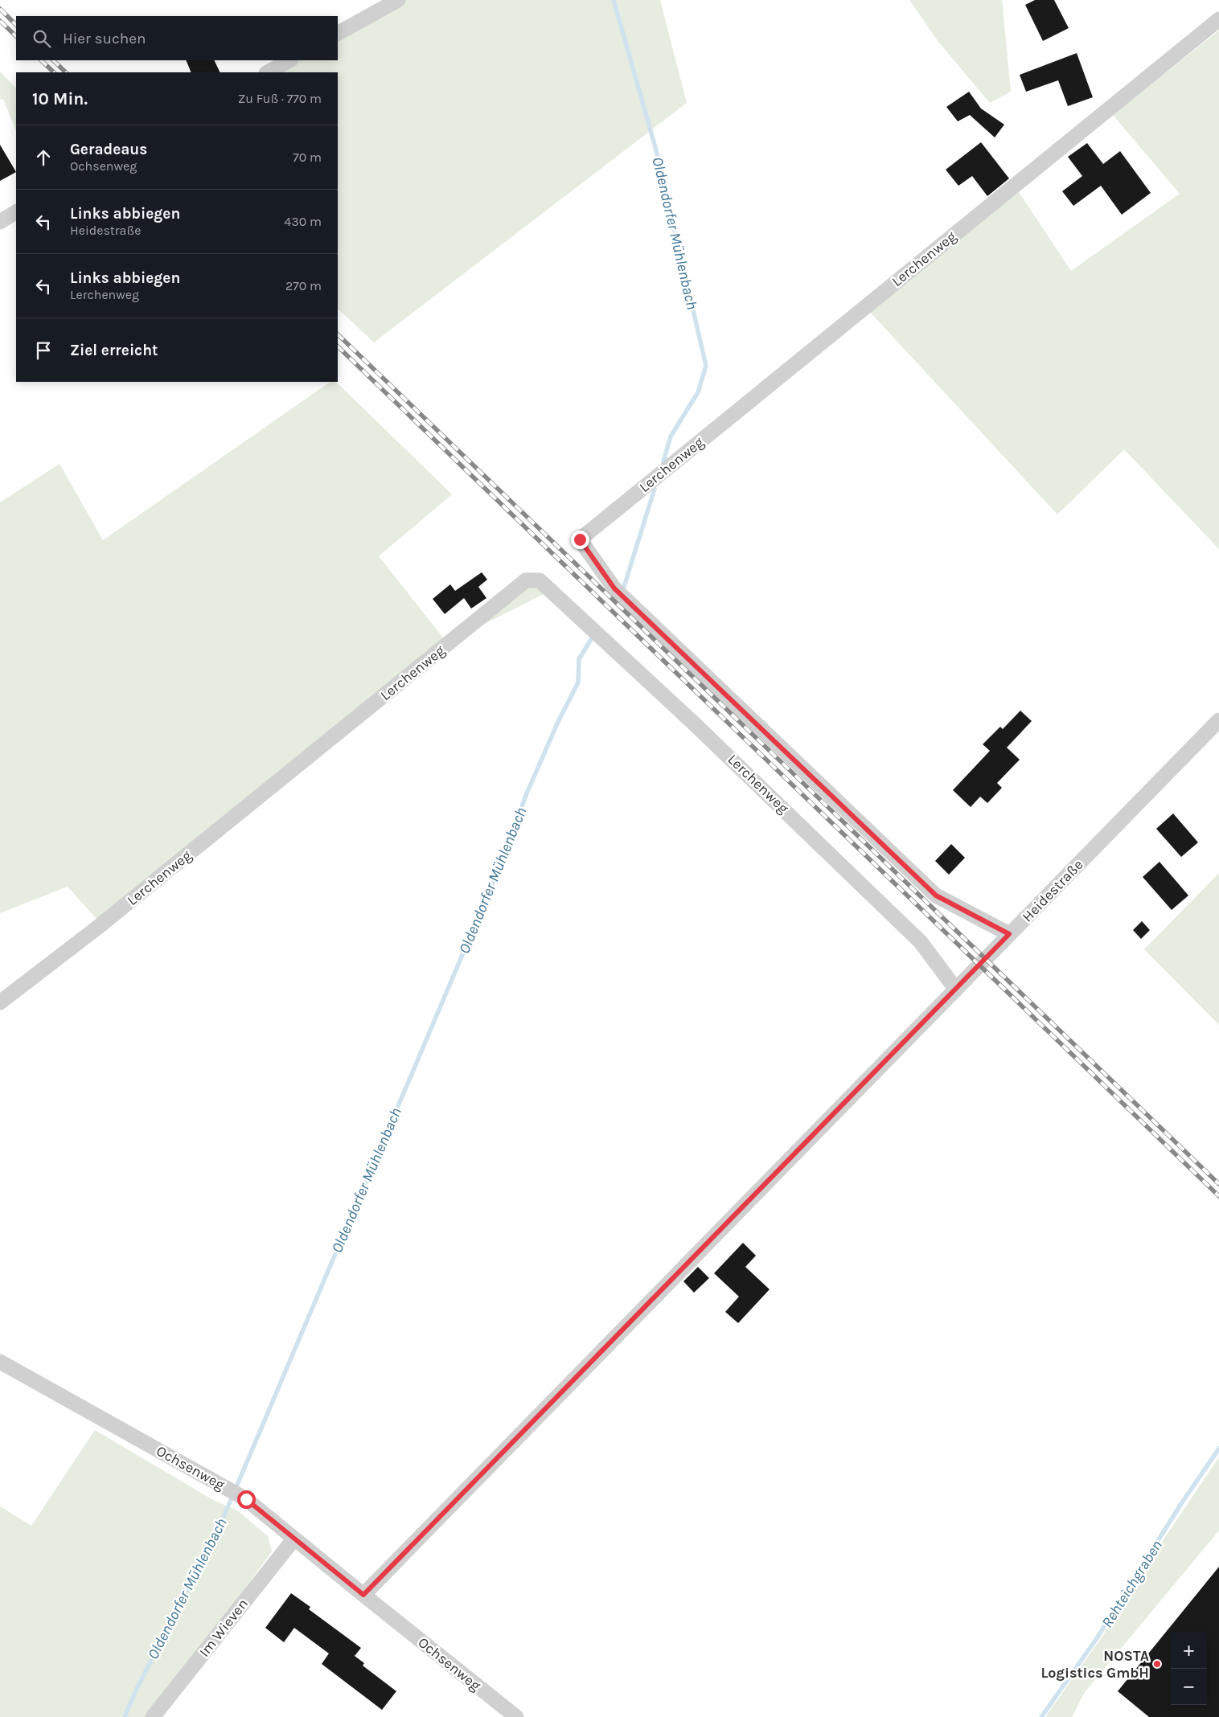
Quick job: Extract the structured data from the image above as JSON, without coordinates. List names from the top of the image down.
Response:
{
  "streets": {
    "street": [
      "Lerchenweg",
      "Heidestraße",
      "Ochsenweg",
      "Im Wieven"
    ]
  },
  "crossings": [
    ["Lerchenweg", "Heidestraße"],
    ["Heidestraße", "Ochsenweg"],
    ["Ochsenweg", "Im Wieven"]
  ],
  "water": ["Oldendorfer Mühlenbach", "Rehteichgraben"],
  "places": ["NOSTA Logistics GmbH"],
  "page": {
    "search": "Hier suchen",
    "heading": ["10 Min.", "Zu Fuß · 770 m"],
    "list": [
      ["Geradeaus", "Ochsenweg", "70 m"],
      ["Links abbiegen", "Heidestraße", "430 m"],
      ["Links abbiegen", "Lerchenweg", "270 m"],
      "Ziel erreicht"
    ],
    "map_buttons": ["+", "−"]
  }
}
